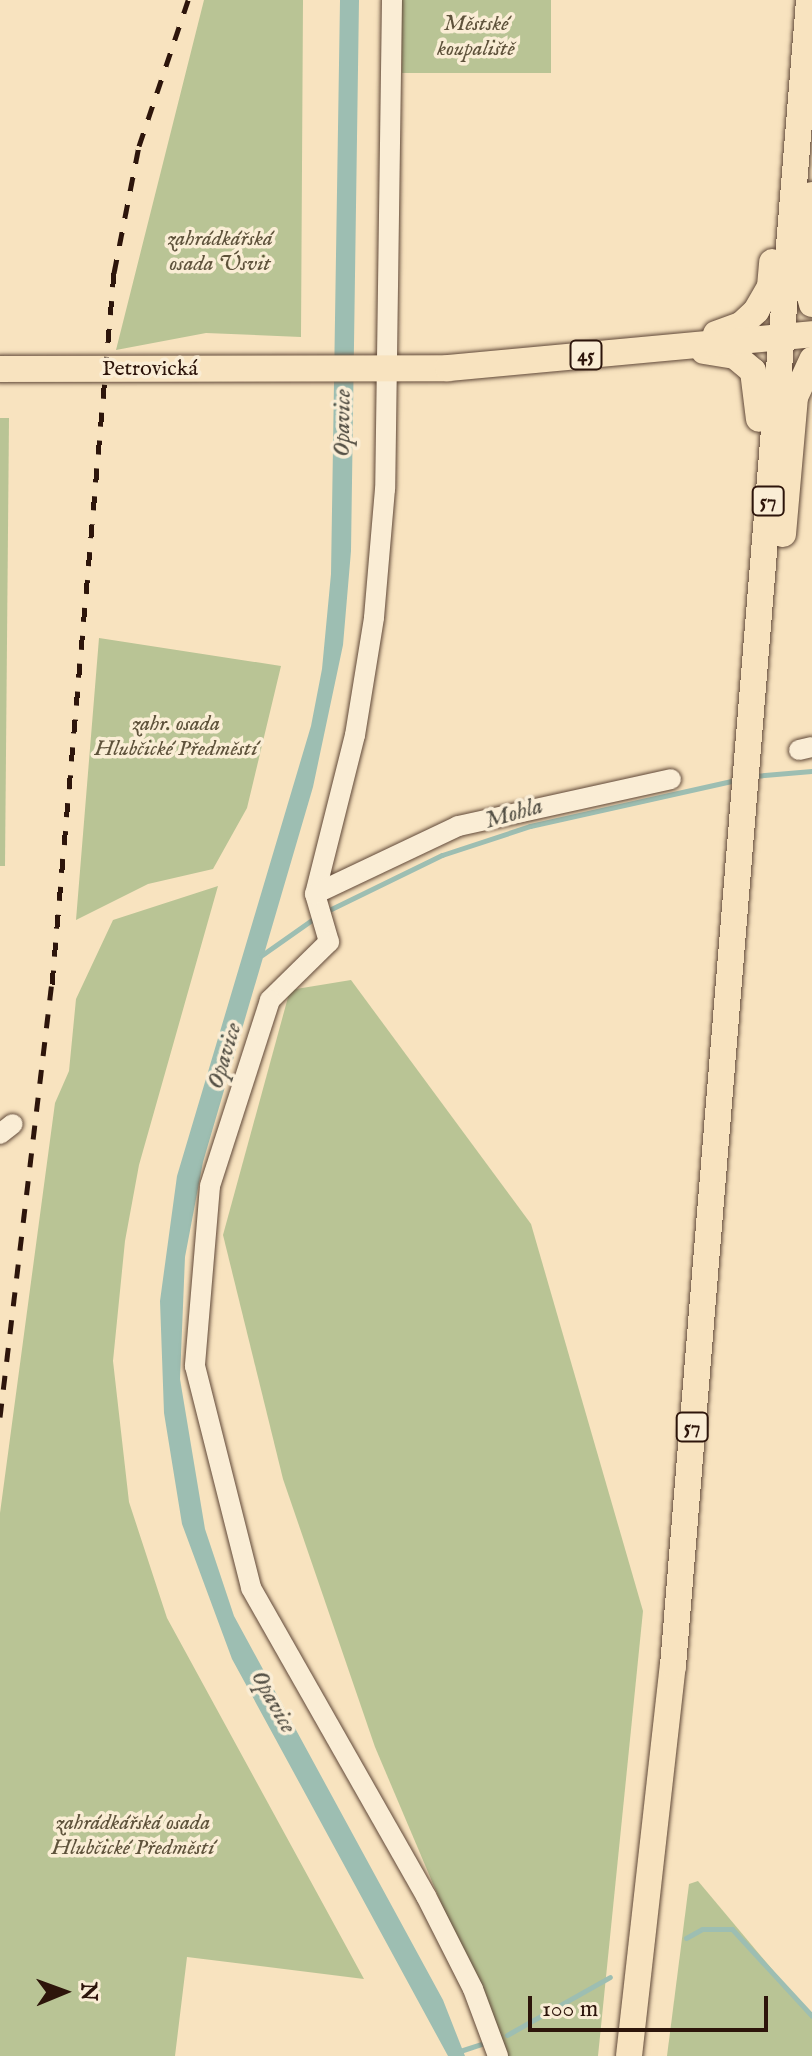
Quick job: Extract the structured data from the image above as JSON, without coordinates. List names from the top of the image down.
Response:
{
  "streets": {
    "main road": ["45", "Petrovická", "57"]
  },
  "crossings": [
    ["45", "Petrovická"],
    ["45", "57"]
  ],
  "water": ["Opavice", "Mohla"],
  "parks": [
    "Městské koupaliště",
    "zahrádkářská osada Úsvit",
    "zahr. osada Hlubčické Předměstí",
    "zahrádkářská osada Hlubčické Předměstí"
  ],
  "scale_bar": "100 m",
  "north": "right"
}
